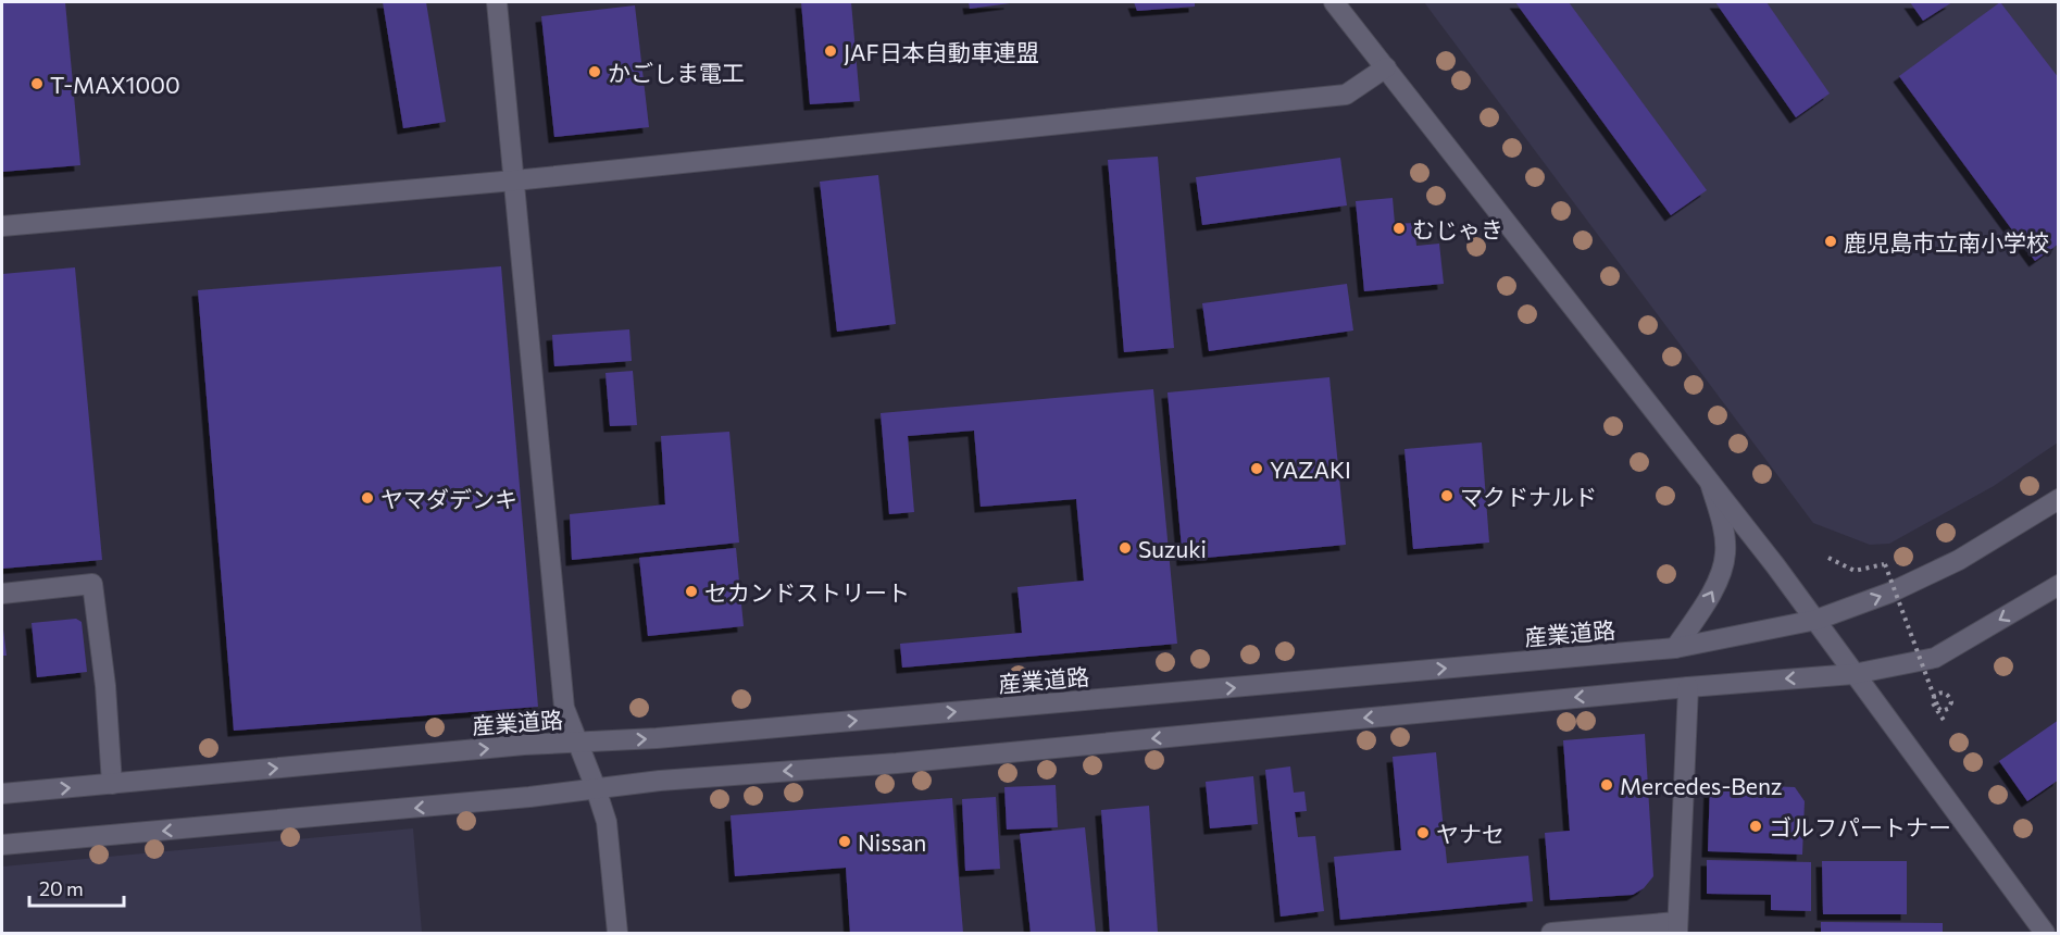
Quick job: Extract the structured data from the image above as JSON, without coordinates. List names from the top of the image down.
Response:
{
  "streets": {
    "street": ["産業道路"]
  },
  "places": [
    "JAF日本自動車連盟",
    "かごしま電工",
    "T-MAX1000",
    "むじゃき",
    "鹿児島市立南小学校",
    "YAZAKI",
    "マクドナルド",
    "ヤマダデンキ",
    "Suzuki",
    "セカンドストリート",
    "Mercedes-Benz",
    "ゴルフパートナー",
    "ヤナセ",
    "Nissan"
  ],
  "scale_bar": "20 m"
}
